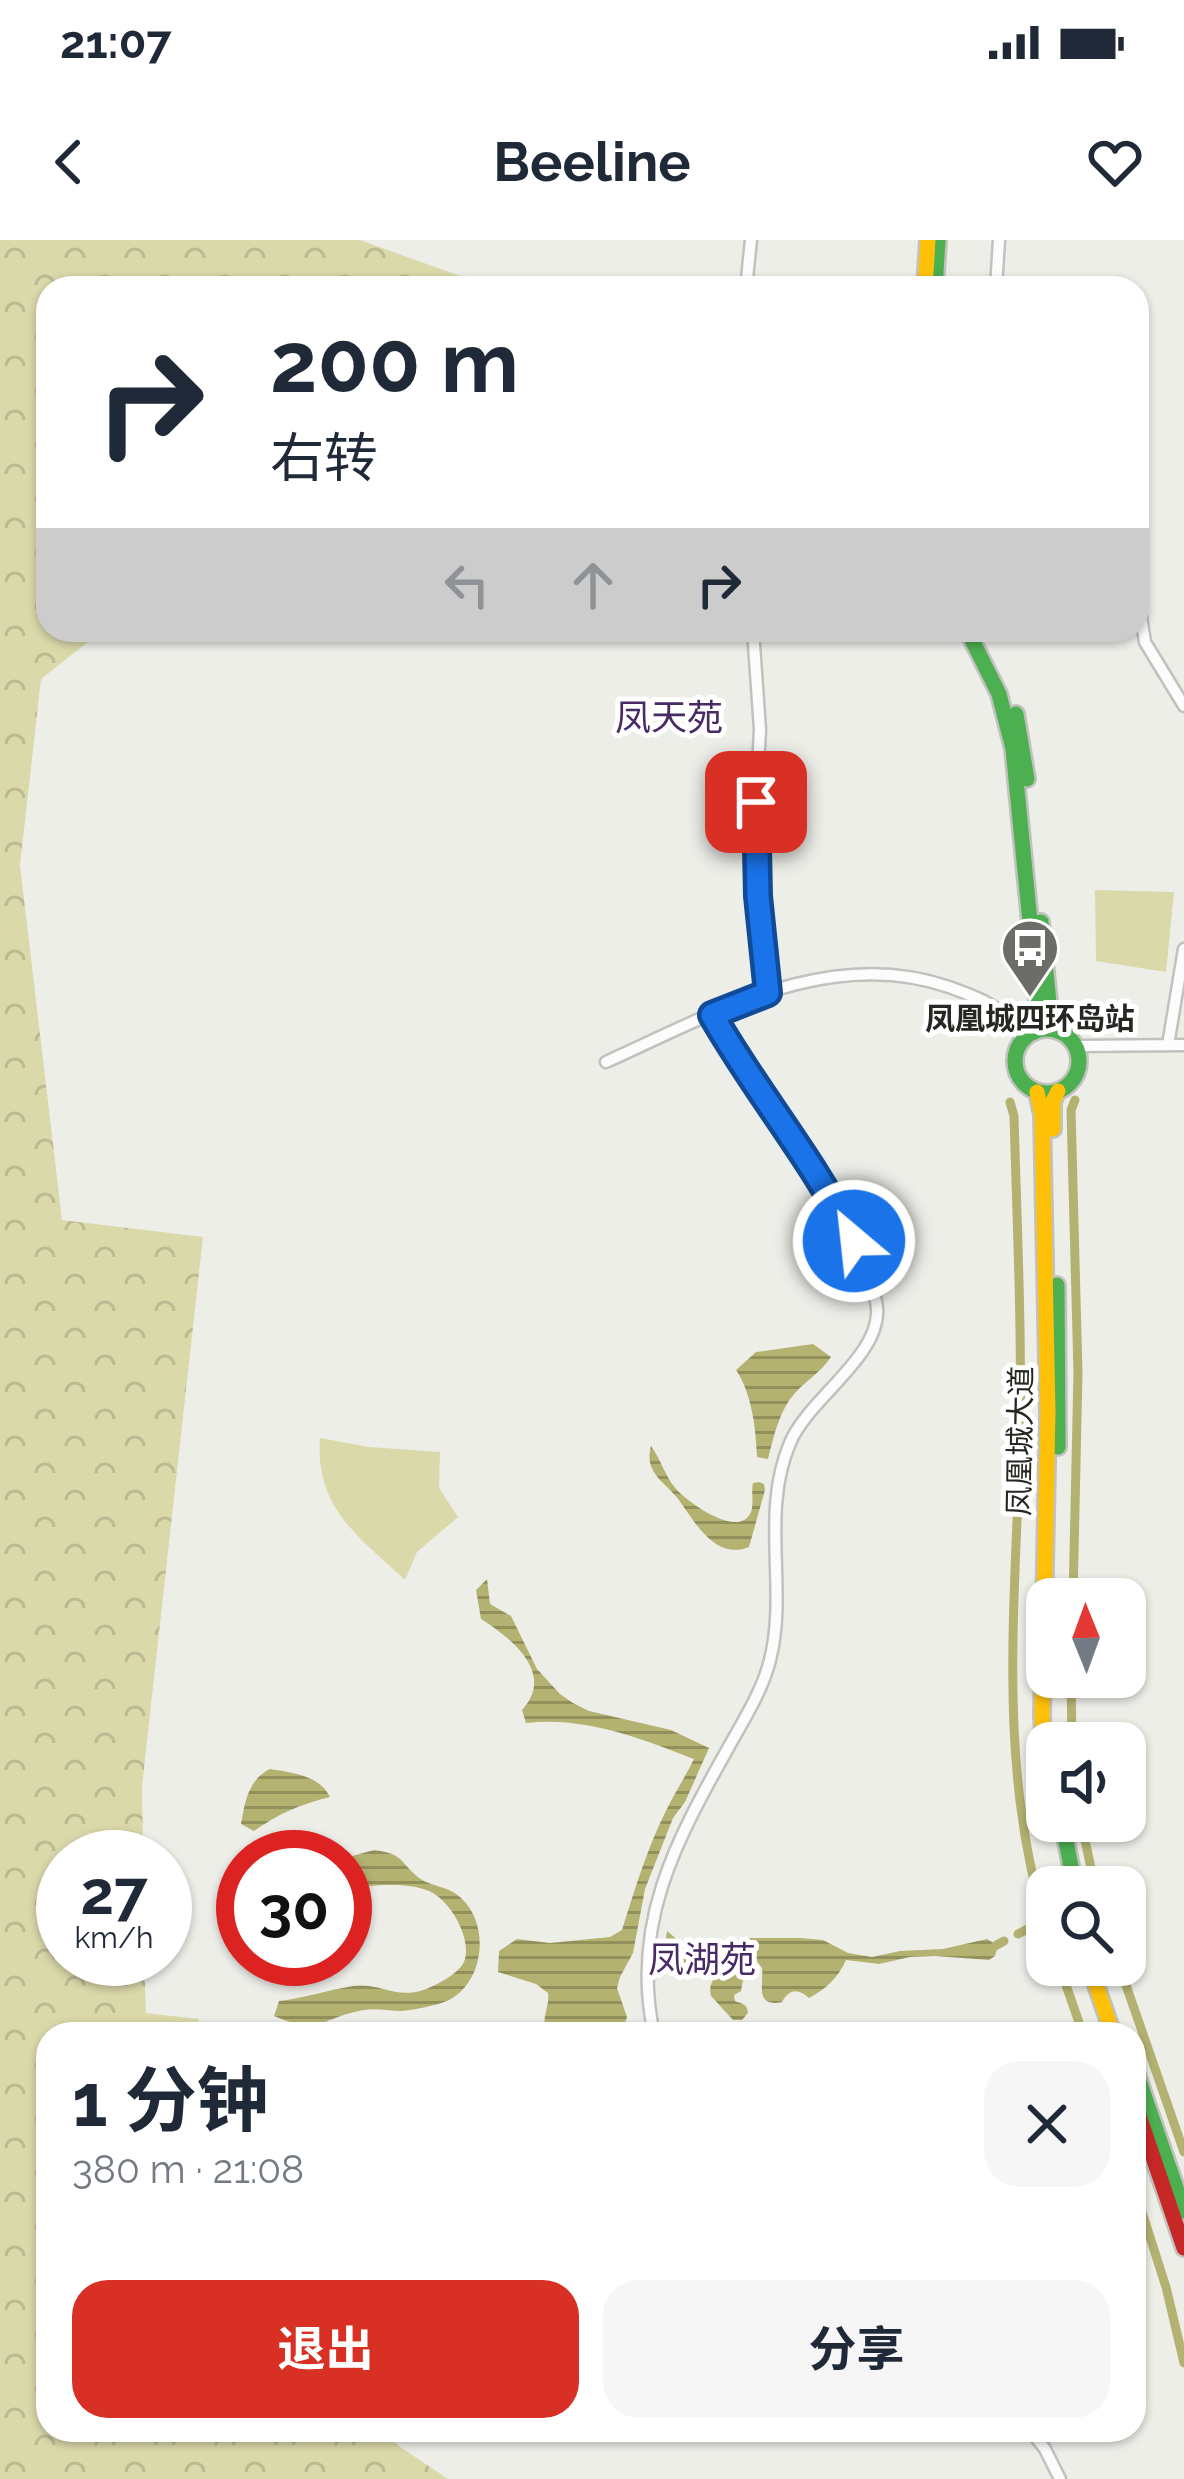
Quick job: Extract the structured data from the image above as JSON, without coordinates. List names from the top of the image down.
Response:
{
  "streets": {
    "main road": ["凤凰城大道"]
  },
  "districts": ["凤天苑", "凤湖苑"],
  "places": {
    "bus stop": ["凤凰城四环岛站"]
  },
  "north": "top",
  "page": {
    "status": "21:07",
    "header": "Beeline",
    "turn": ["200 m", "右转"],
    "speed": "27 km/h",
    "limit": "30",
    "heading": ["1 分钟", "380 m · 21:08"],
    "buttons": ["退出", "分享"]
  }
}
